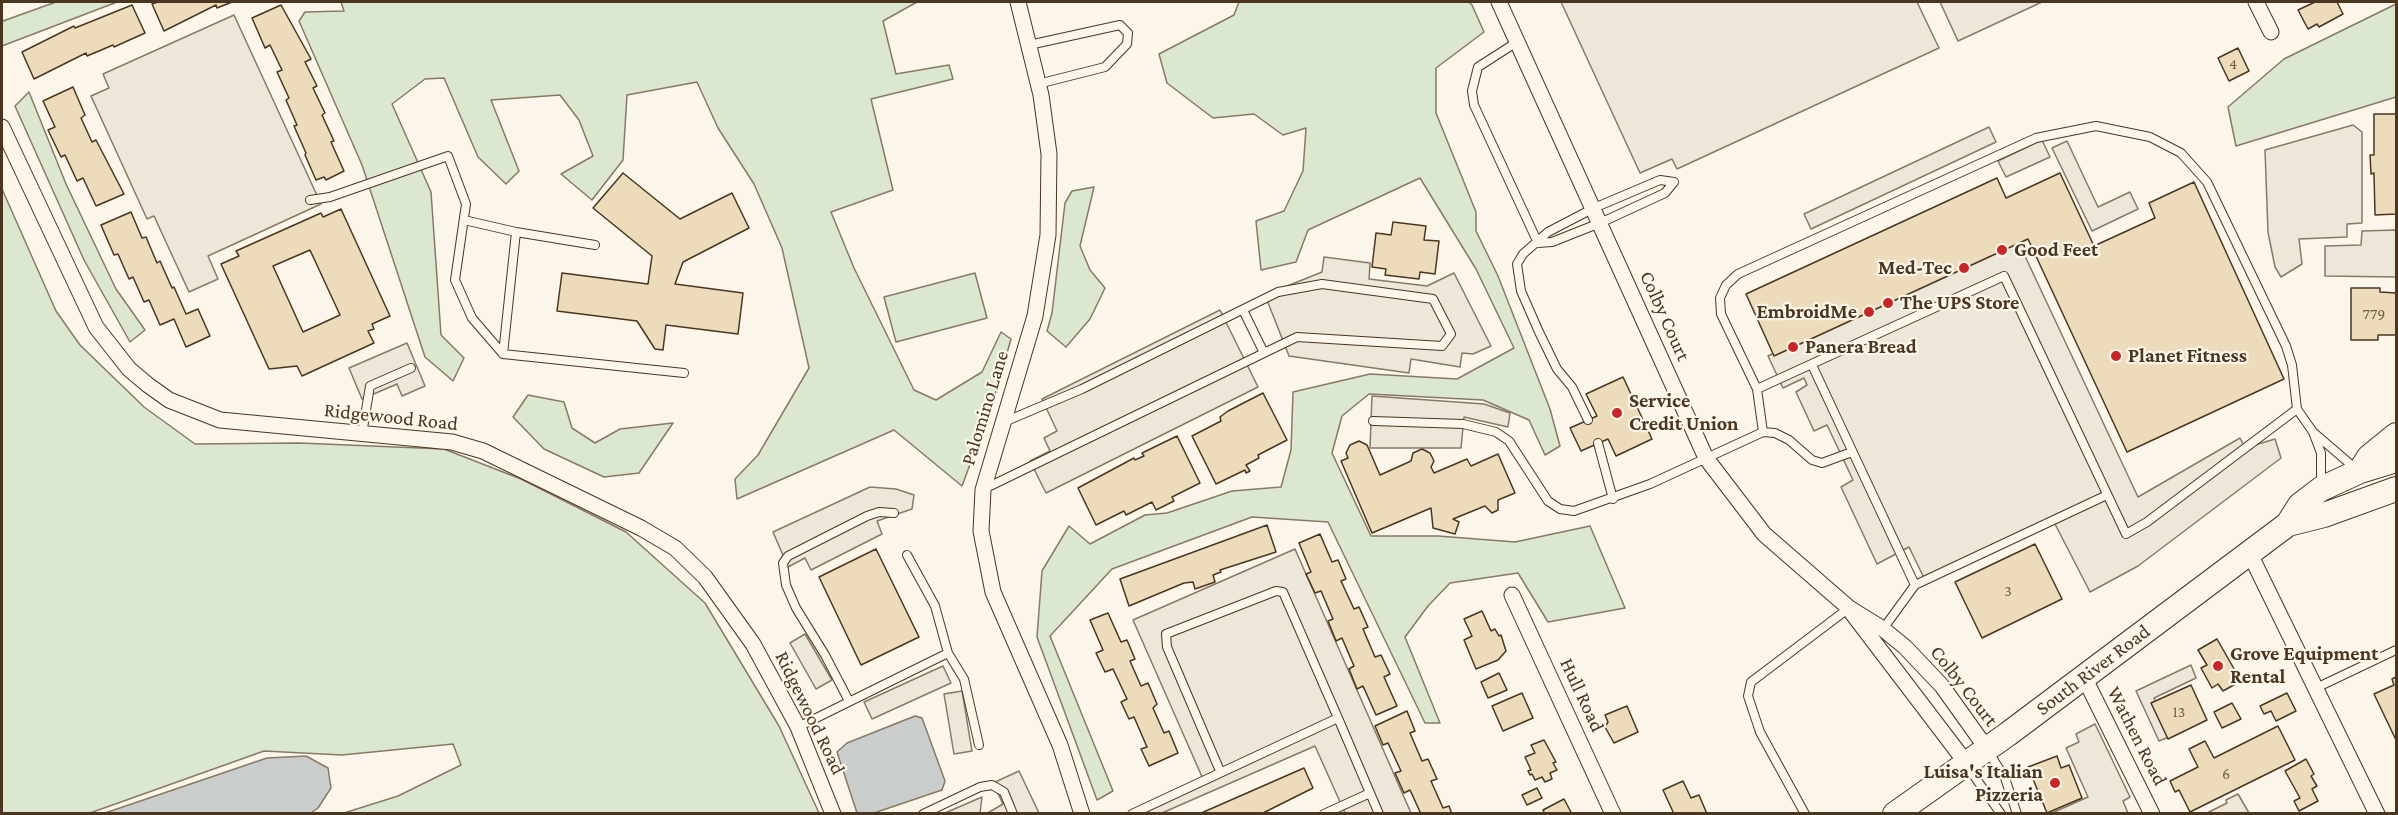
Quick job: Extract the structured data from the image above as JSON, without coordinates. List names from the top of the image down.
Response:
{
  "streets": {
    "main road": ["South River Road"],
    "street": [
      "Colby Court",
      "Palomino Lane",
      "Ridgewood Road",
      "Hull Road",
      "Wathen Road"
    ]
  },
  "crossings": [
    ["Colby Court", "South River Road"],
    ["South River Road", "Wathen Road"]
  ],
  "places": [
    "Good Feet",
    "Med-Tec",
    "The UPS Store",
    "EmbroidMe",
    "Panera Bread",
    "Planet Fitness",
    "Service Credit Union",
    "Grove Equipment Rental",
    "Luisa's Italian Pizzeria"
  ],
  "house_numbers": [
    "4",
    "779",
    "3",
    "13",
    "6"
  ]
}
